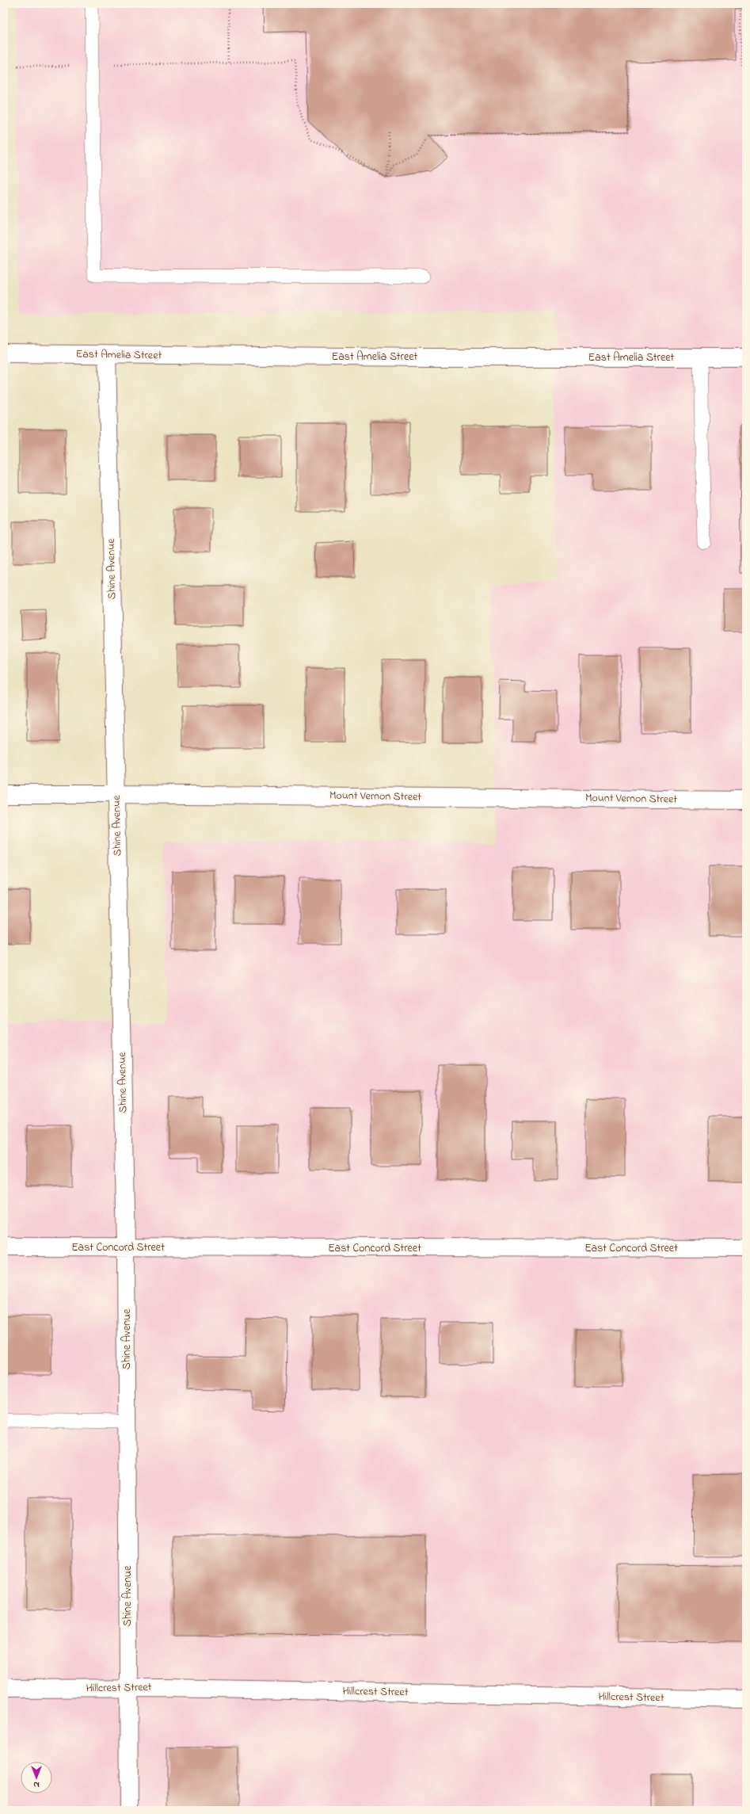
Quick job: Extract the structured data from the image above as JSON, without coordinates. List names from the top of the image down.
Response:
{
  "streets": {
    "street": [
      "East Amelia Street",
      "Shine Avenue",
      "Mount Vernon Street",
      "East Concord Street",
      "Hillcrest Street"
    ]
  },
  "crossings": [
    ["East Amelia Street", "Shine Avenue"],
    ["Shine Avenue", "Mount Vernon Street"],
    ["Shine Avenue", "East Concord Street"],
    ["Shine Avenue", "Hillcrest Street"]
  ],
  "north": "bottom"
}
